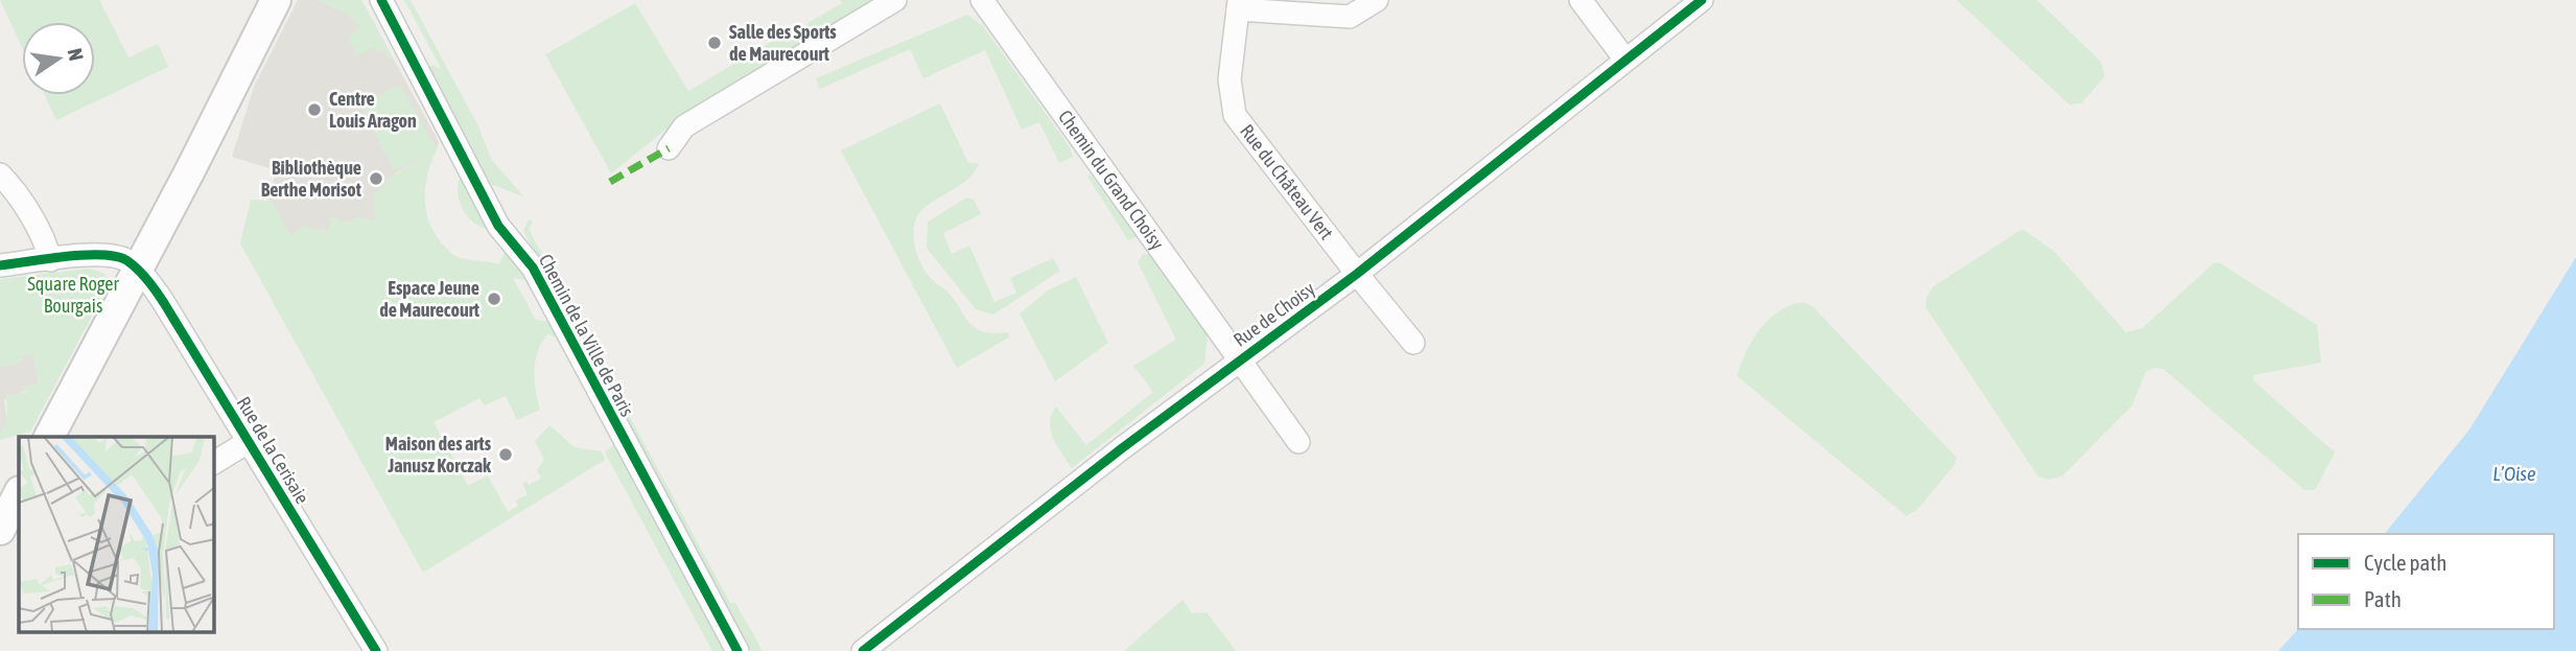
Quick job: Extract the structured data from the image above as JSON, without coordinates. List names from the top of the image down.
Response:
{
  "streets": {
    "street": [
      "Chemin du Grand Choisy",
      "Rue du Château Vert",
      "Rue de Choisy",
      "Chemin de la Ville de Paris",
      "Rue de la Cerisaie"
    ]
  },
  "crossings": [
    ["Chemin du Grand Choisy", "Rue de Choisy"],
    ["Rue du Château Vert", "Rue de Choisy"]
  ],
  "water": ["L’Oise"],
  "parks": ["Square Roger Bourgais"],
  "places": [
    "Salle des Sports de Maurecourt",
    "Centre Louis Aragon",
    "Bibliothèque Berthe Morisot",
    "Espace Jeune de Maurecourt",
    "Maison des arts Janusz Korczak"
  ],
  "legend": ["Cycle path", "Path"],
  "north": "right"
}
